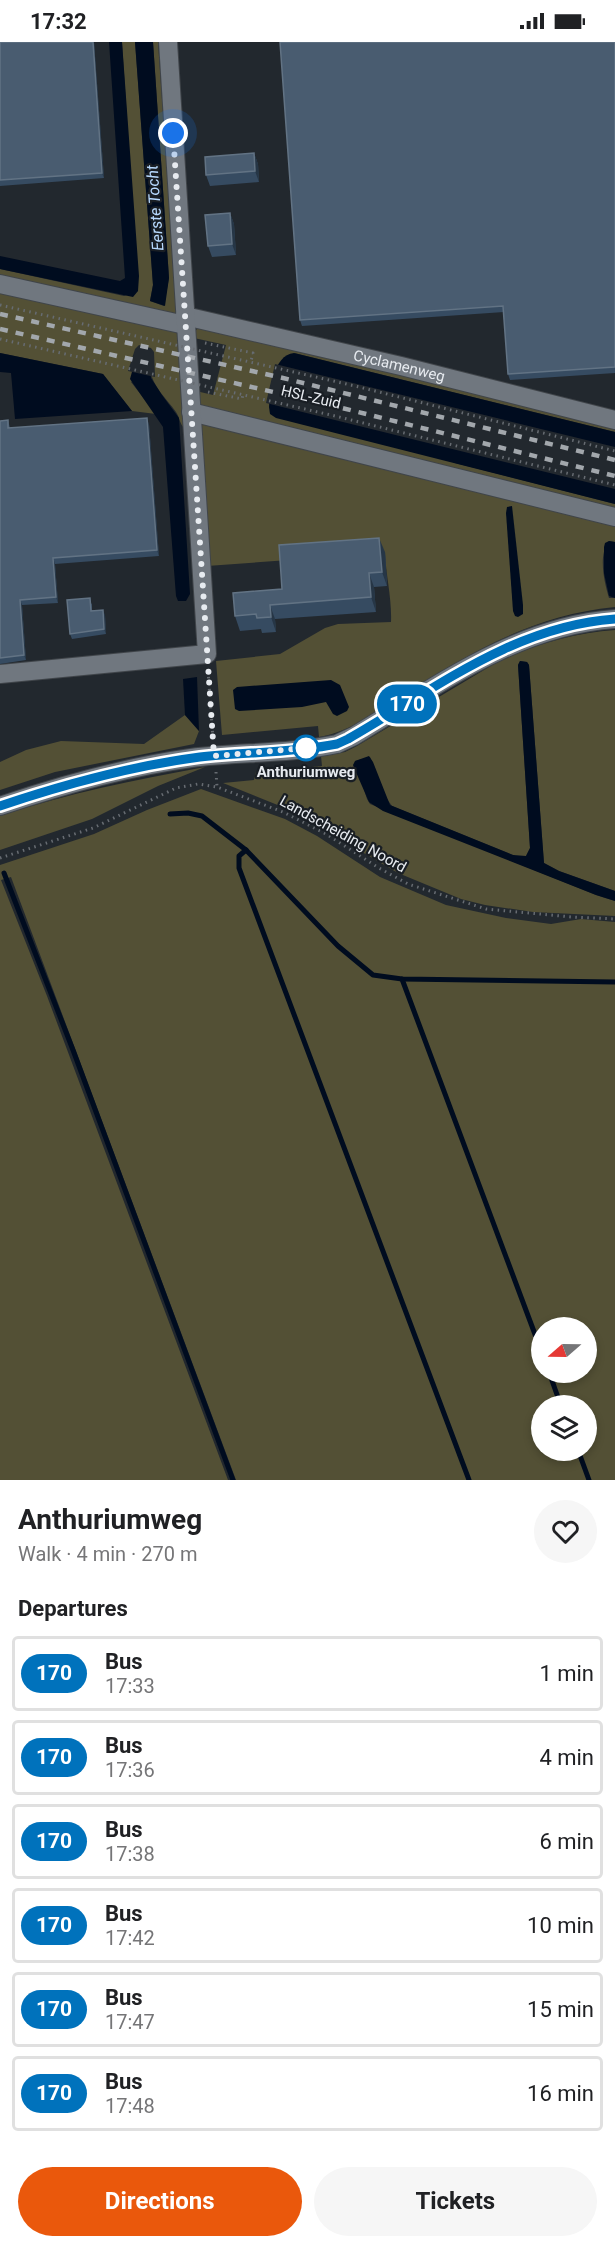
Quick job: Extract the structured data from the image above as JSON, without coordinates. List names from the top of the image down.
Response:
{
  "streets": {
    "street": ["Cyclamenweg"],
    "path": ["HSL-Zuid", "Landscheiding Noord"]
  },
  "water": ["Eerste Tocht"],
  "places": ["Anthuriumweg"],
  "lines": ["bus line 170"],
  "north": "left",
  "page": {
    "status": "17:32",
    "on_map": "170",
    "heading": [
      ["Anthuriumweg", "Walk · 4 min · 270 m"],
      "Departures"
    ],
    "list": [
      {
        "mark": "170",
        "name": "Bus",
        "note": "17:33",
        "value": "1 min"
      },
      {
        "mark": "170",
        "name": "Bus",
        "note": "17:36",
        "value": "4 min"
      },
      {
        "mark": "170",
        "name": "Bus",
        "note": "17:38",
        "value": "6 min"
      },
      {
        "mark": "170",
        "name": "Bus",
        "note": "17:42",
        "value": "10 min"
      },
      {
        "mark": "170",
        "name": "Bus",
        "note": "17:47",
        "value": "15 min"
      },
      {
        "mark": "170",
        "name": "Bus",
        "note": "17:48",
        "value": "16 min"
      }
    ],
    "buttons": ["Directions", "Tickets"]
  }
}
